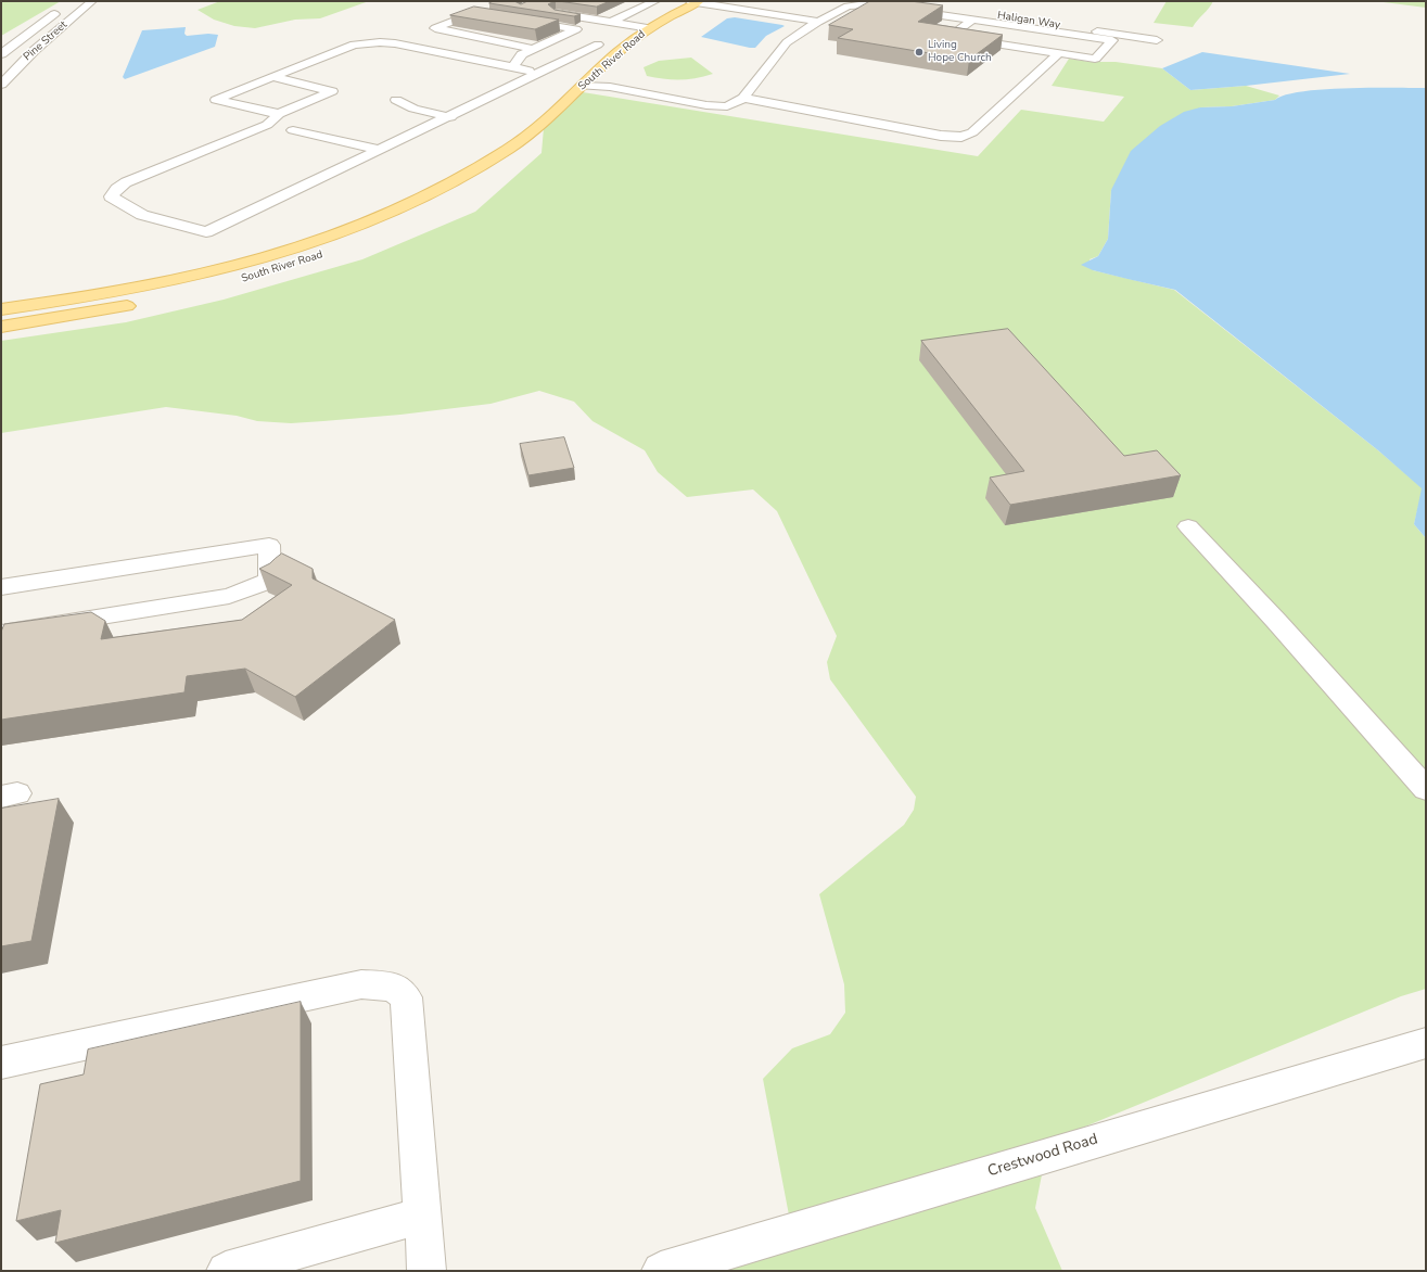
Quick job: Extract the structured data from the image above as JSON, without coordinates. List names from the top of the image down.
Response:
{
  "streets": {
    "main road": ["South River Road"],
    "street": ["Haligan Way", "Pine Street", "Crestwood Road"]
  },
  "places": ["Living Hope Church"]
}
